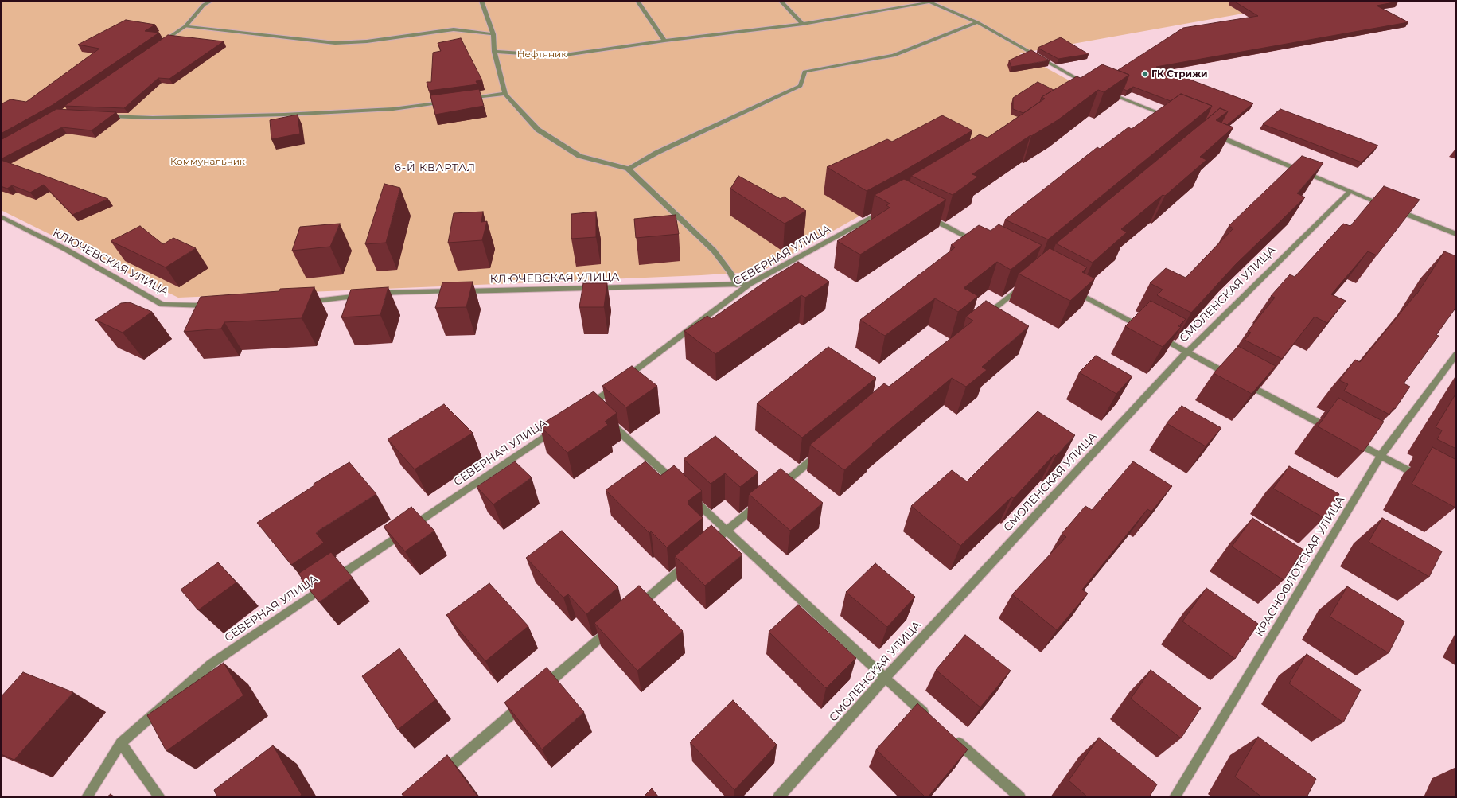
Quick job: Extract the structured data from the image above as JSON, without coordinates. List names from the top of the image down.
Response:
{
  "streets": {
    "street": [
      "СЕВЕРНАЯ УЛИЦА",
      "КЛЮЧЕВСКАЯ УЛИЦА",
      "СМОЛЕНСКАЯ УЛИЦА",
      "КРАСНОФЛОТСКАЯ УЛИЦА"
    ]
  },
  "crossings": [
    ["СЕВЕРНАЯ УЛИЦА", "КЛЮЧЕВСКАЯ УЛИЦА"]
  ],
  "districts": ["6-Й КВАРТАЛ"],
  "parks": ["Нефтяник", "Коммунальник"],
  "places": ["ГК Стрижи"]
}
